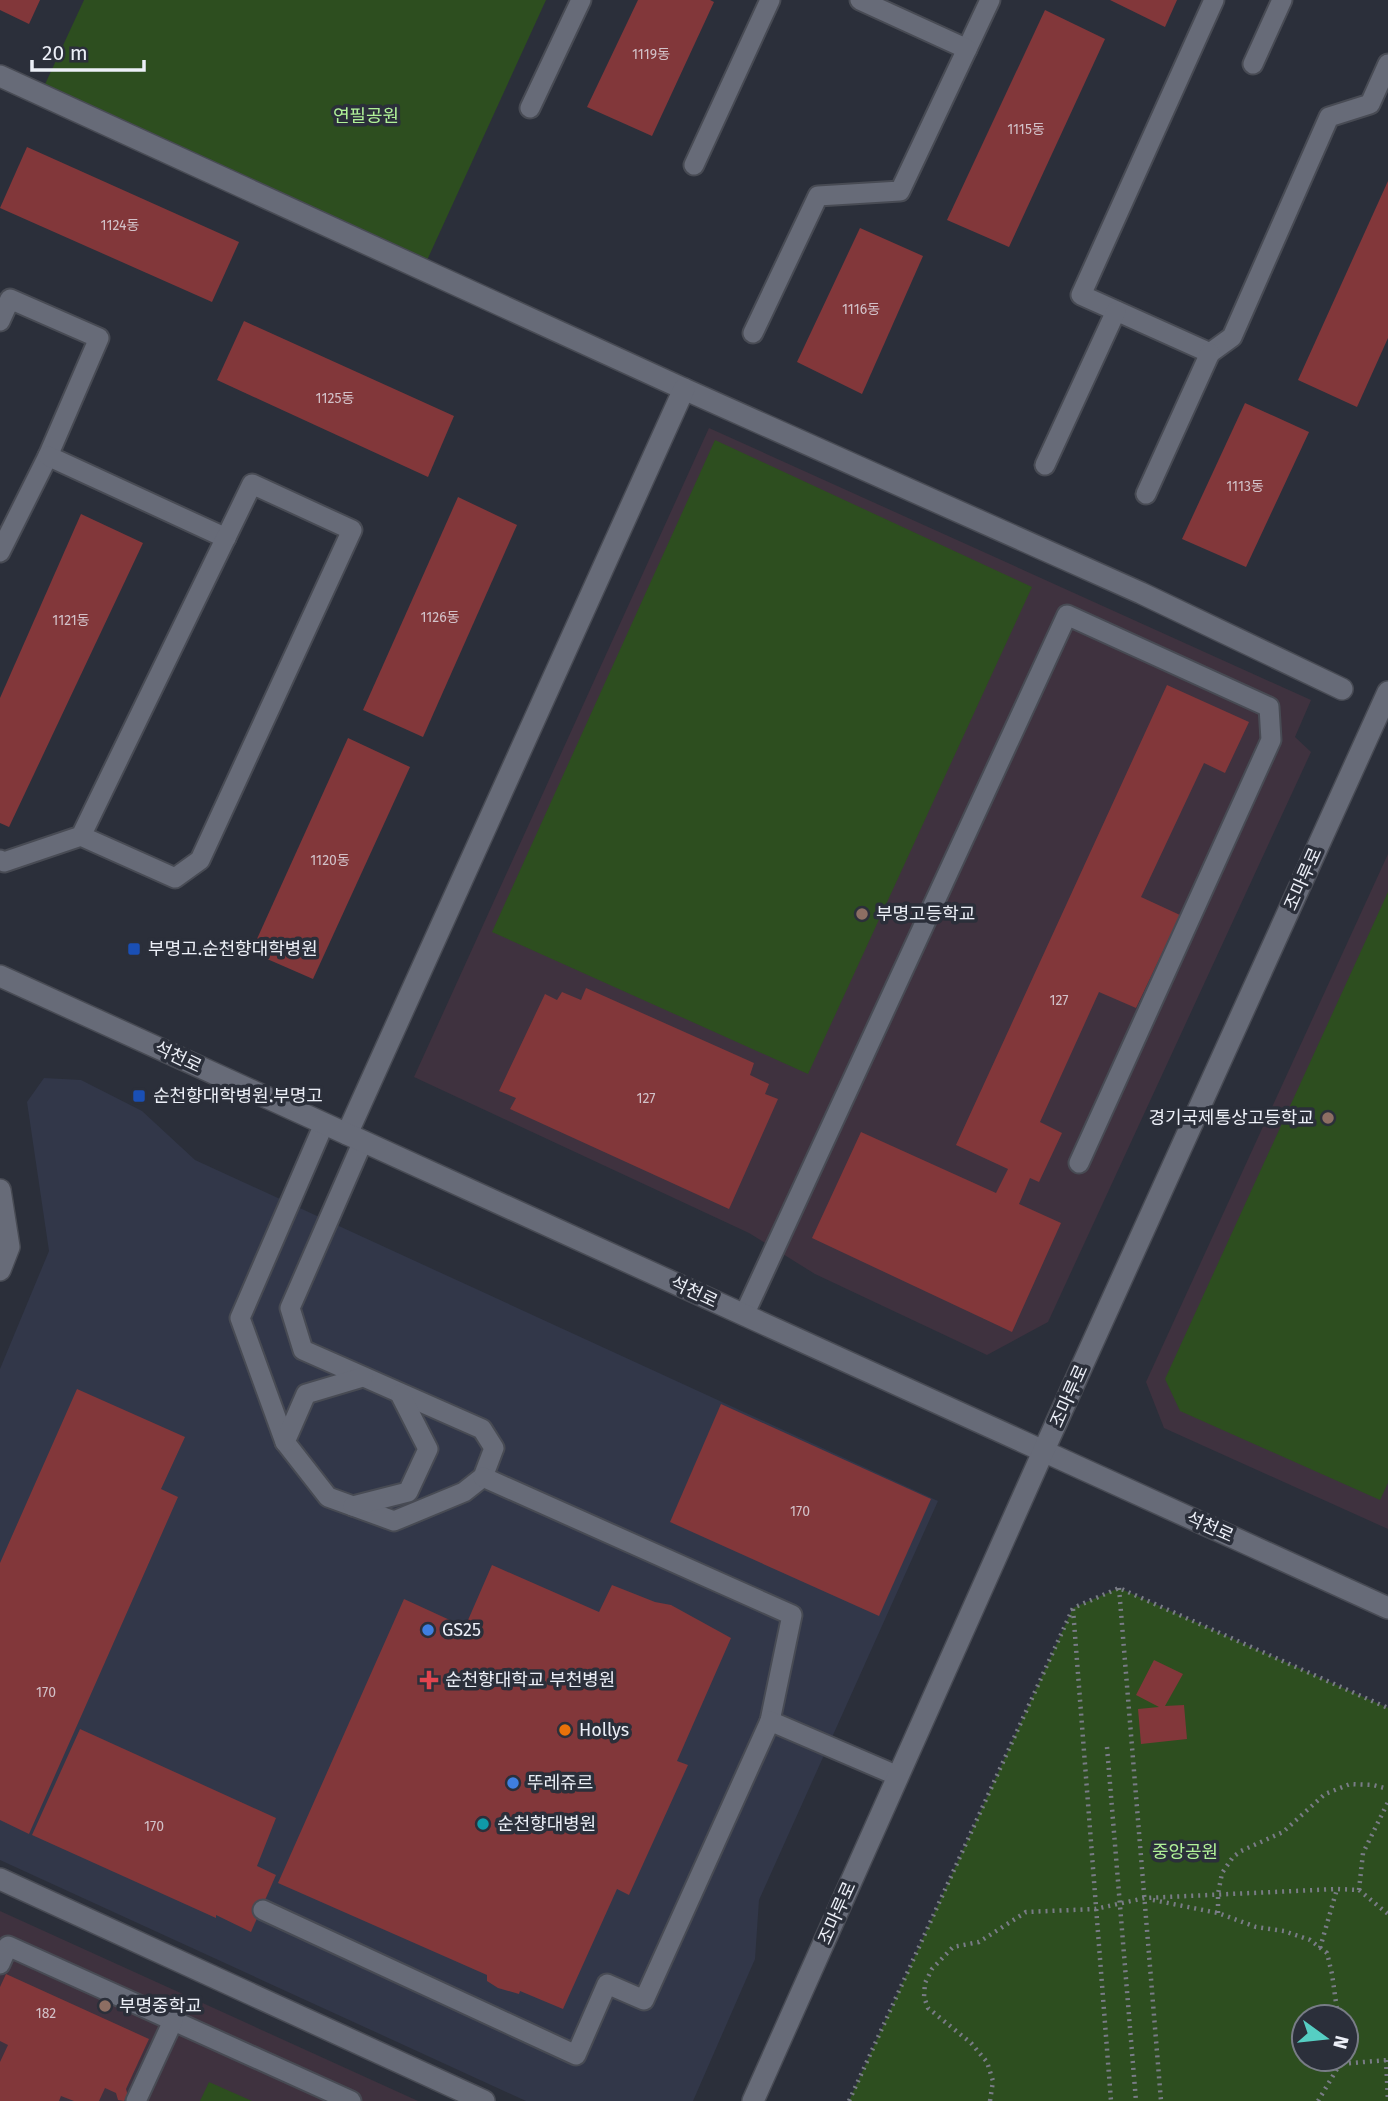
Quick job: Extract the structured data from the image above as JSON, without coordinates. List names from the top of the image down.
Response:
{
  "streets": {
    "street": ["조마루로", "석천로"]
  },
  "crossings": [
    ["조마루로", "석천로"]
  ],
  "parks": ["연필공원", "중앙공원"],
  "places": {
    "other": [
      "부명고등학교",
      "경기국제통상고등학교",
      "GS25",
      "Hollys",
      "뚜레쥬르",
      "순천향대병원",
      "부명중학교"
    ],
    "transit": ["부명고.순천향대학병원", "순천향대학병원.부명고"],
    "health": ["순천향대학교 부천병원"]
  },
  "house_numbers": [
    "1119동",
    "1115동",
    "1124동",
    "1116동",
    "1125동",
    "1113동",
    "1126동",
    "1121동",
    "1120동",
    "127",
    "127",
    "170",
    "170",
    "170",
    "182"
  ],
  "scale_bar": "20 m",
  "north": "right"
}
